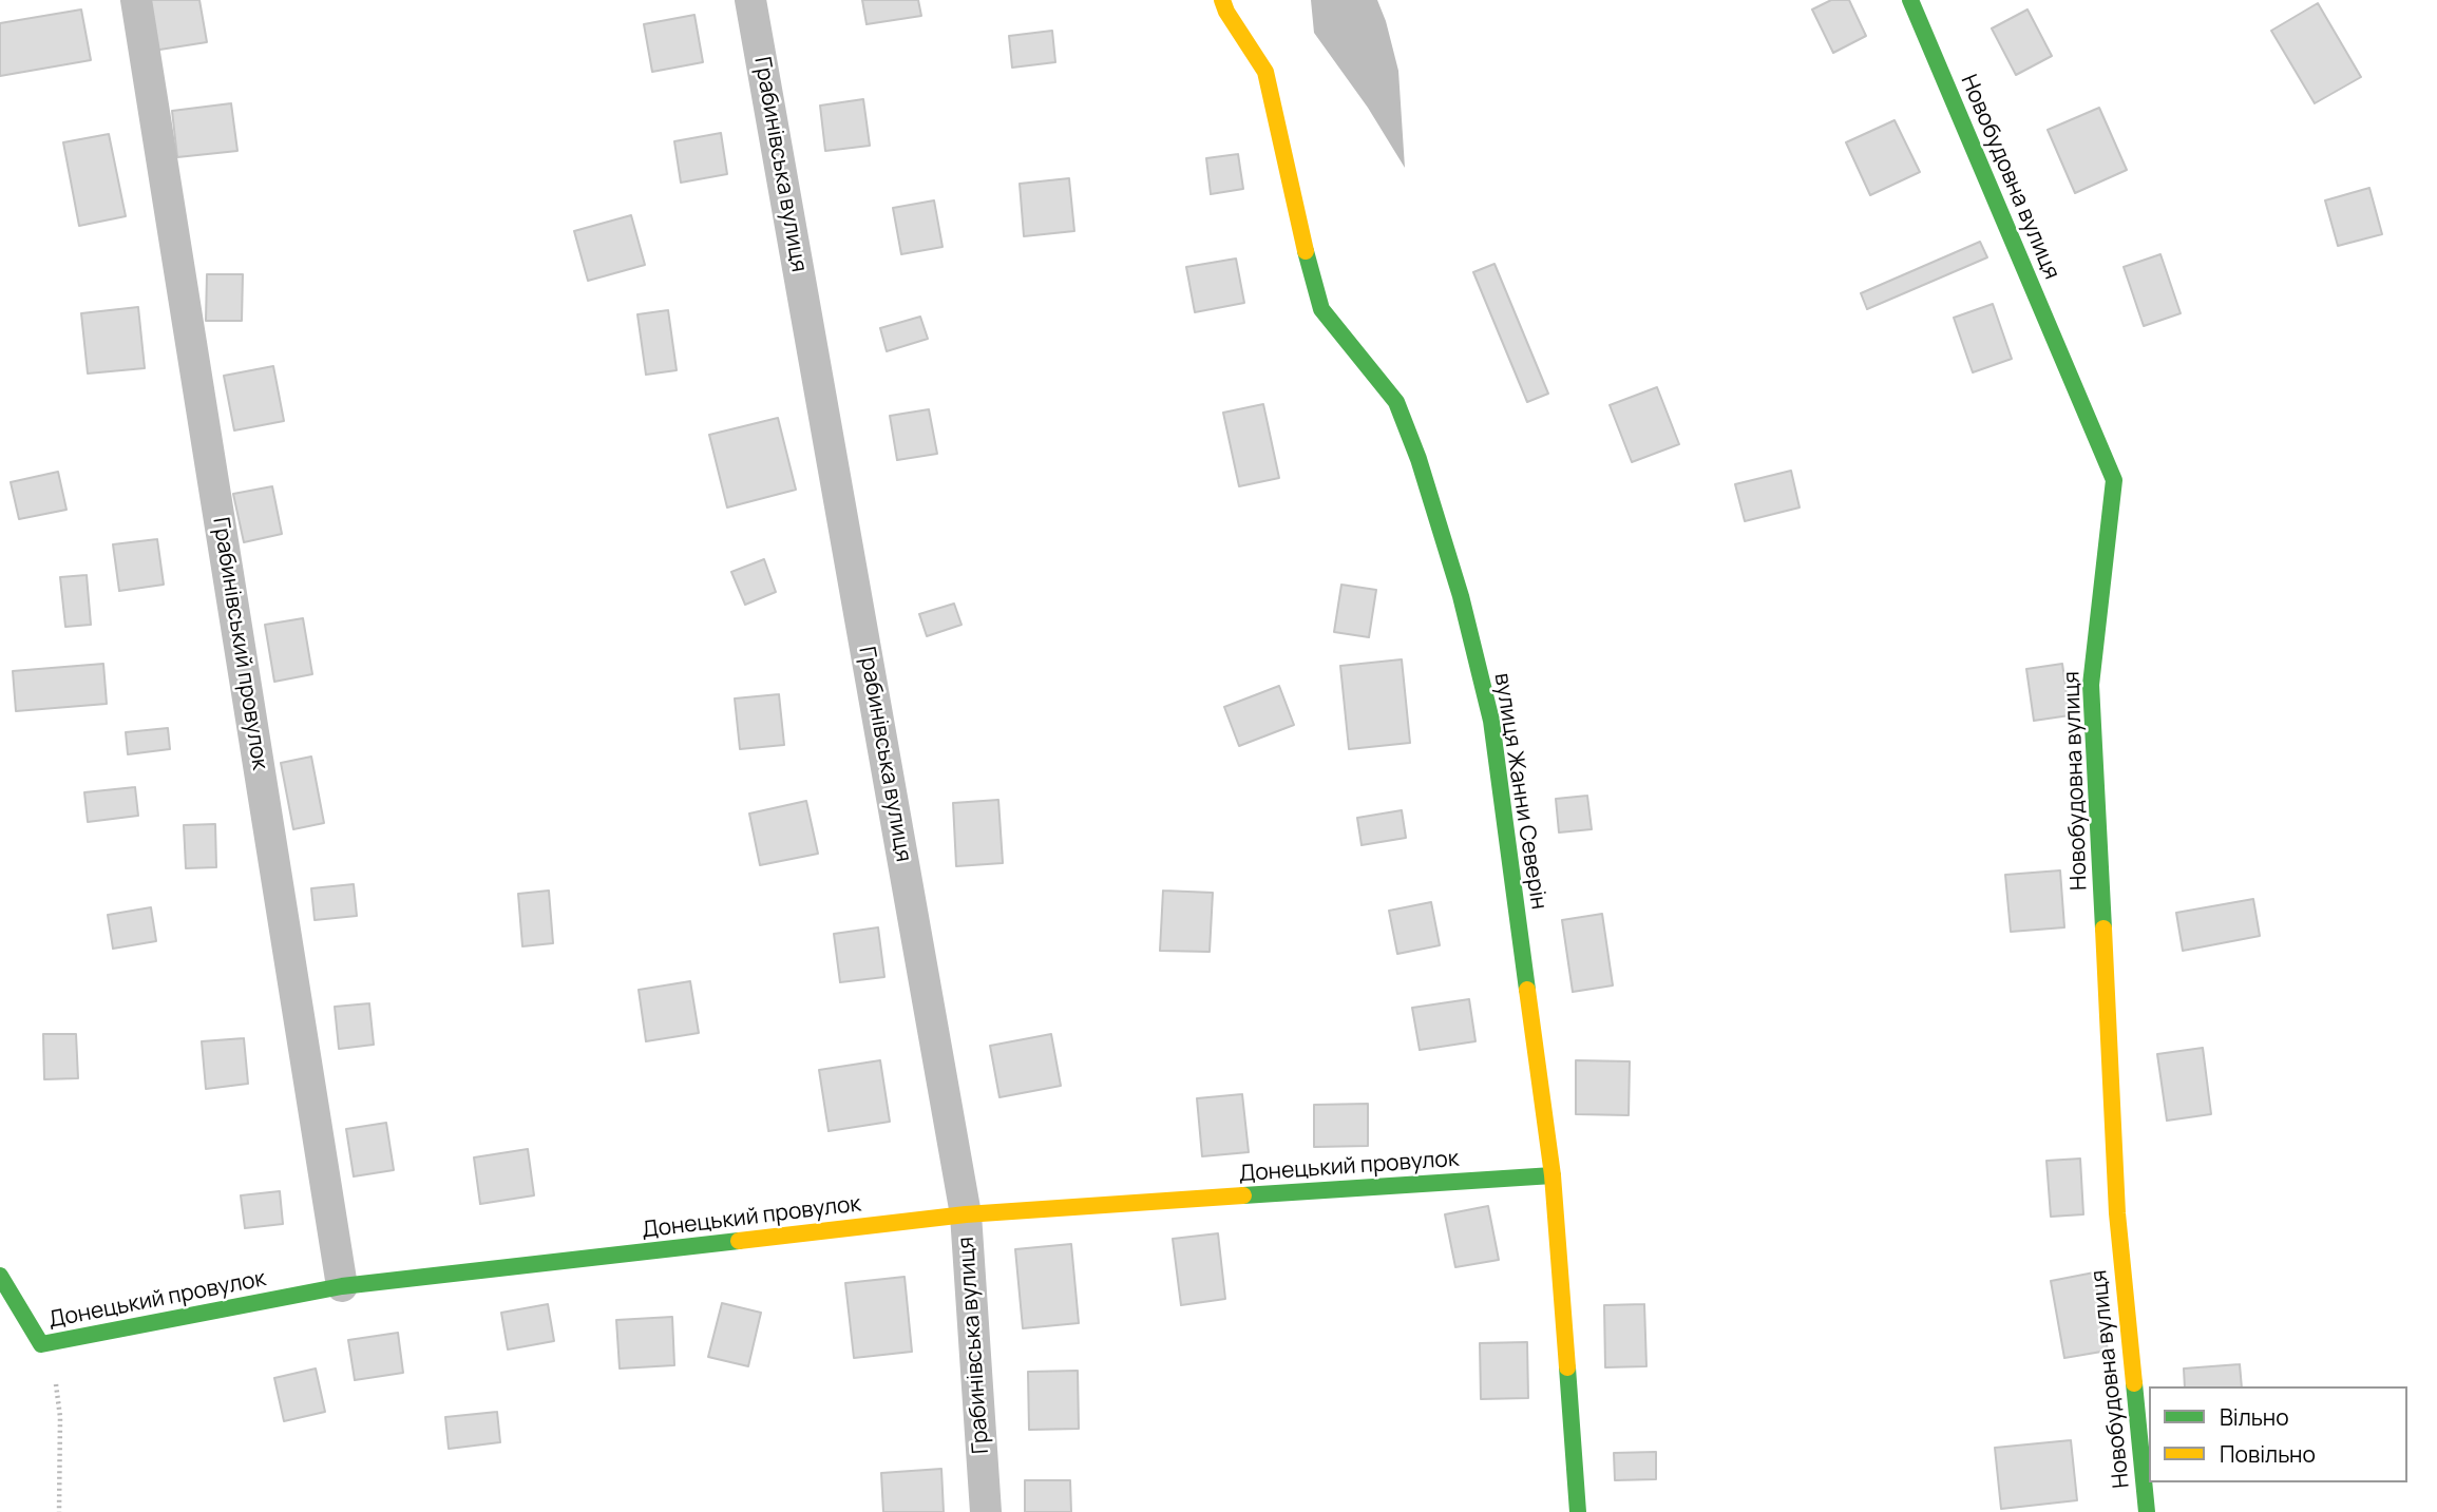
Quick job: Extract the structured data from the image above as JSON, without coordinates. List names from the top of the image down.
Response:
{
  "streets": {
    "street": [
      "Грабинівська вулиця",
      "Новобудовна вулиця",
      "Грабинівський провулок",
      "вулиця Жанни Северін",
      "Донецький провулок"
    ]
  },
  "crossings": [
    ["Грабинівська вулиця", "Донецький провулок"],
    ["Грабинівський провулок", "Донецький провулок"],
    ["вулиця Жанни Северін", "Донецький провулок"]
  ],
  "legend": ["Вільно", "Повільно"]
}
